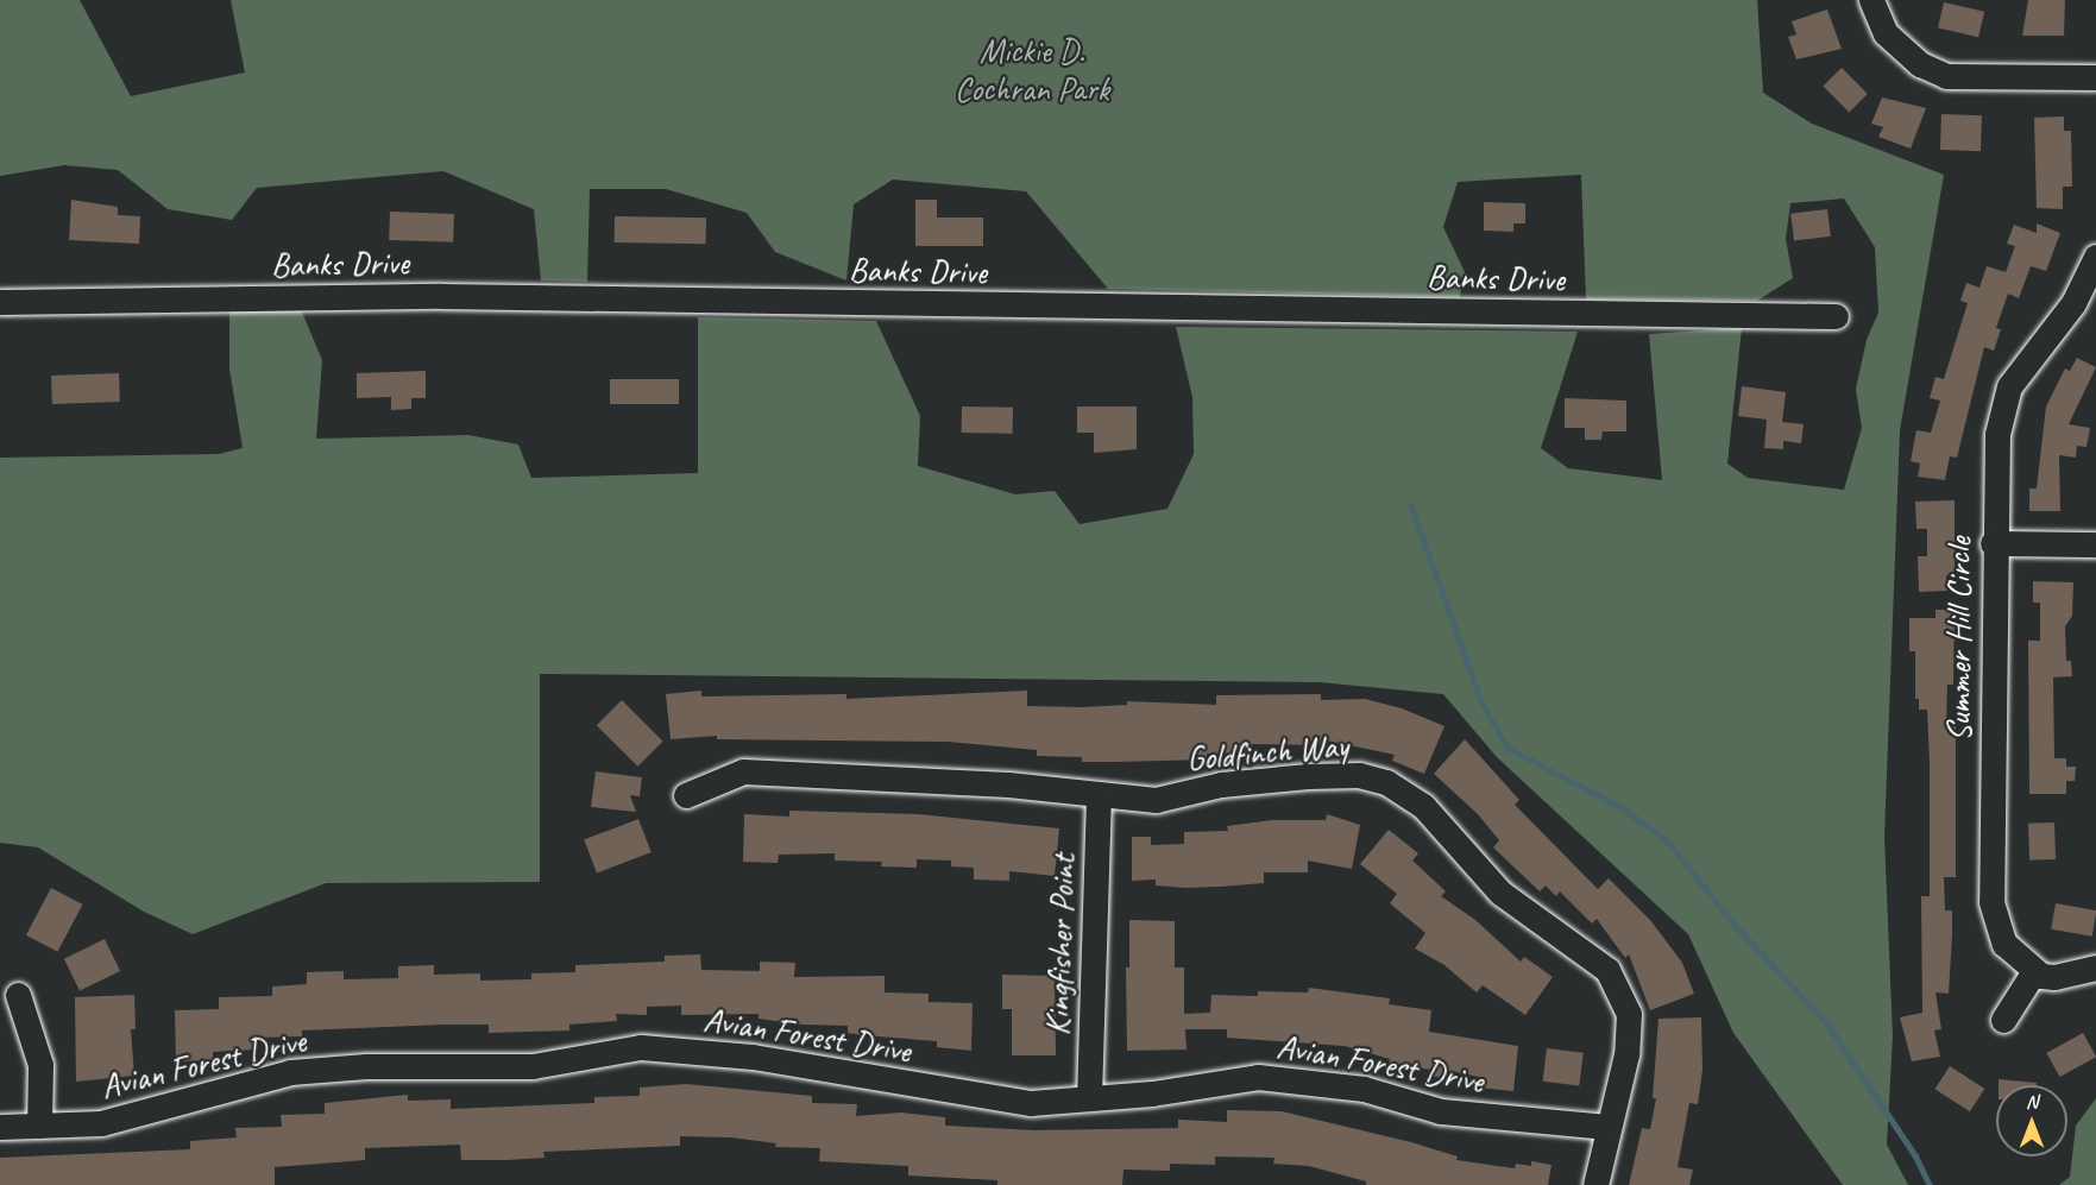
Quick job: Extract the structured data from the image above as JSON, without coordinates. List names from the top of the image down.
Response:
{
  "streets": {
    "street": [
      "Banks Drive",
      "Summer Hill Circle",
      "Goldfinch Way",
      "Kingfisher Point",
      "Avian Forest Drive"
    ]
  },
  "crossings": [
    ["Goldfinch Way", "Kingfisher Point"],
    ["Goldfinch Way", "Avian Forest Drive"],
    ["Kingfisher Point", "Avian Forest Drive"]
  ],
  "parks": ["Mickie D. Cochran Park"],
  "north": "top"
}
